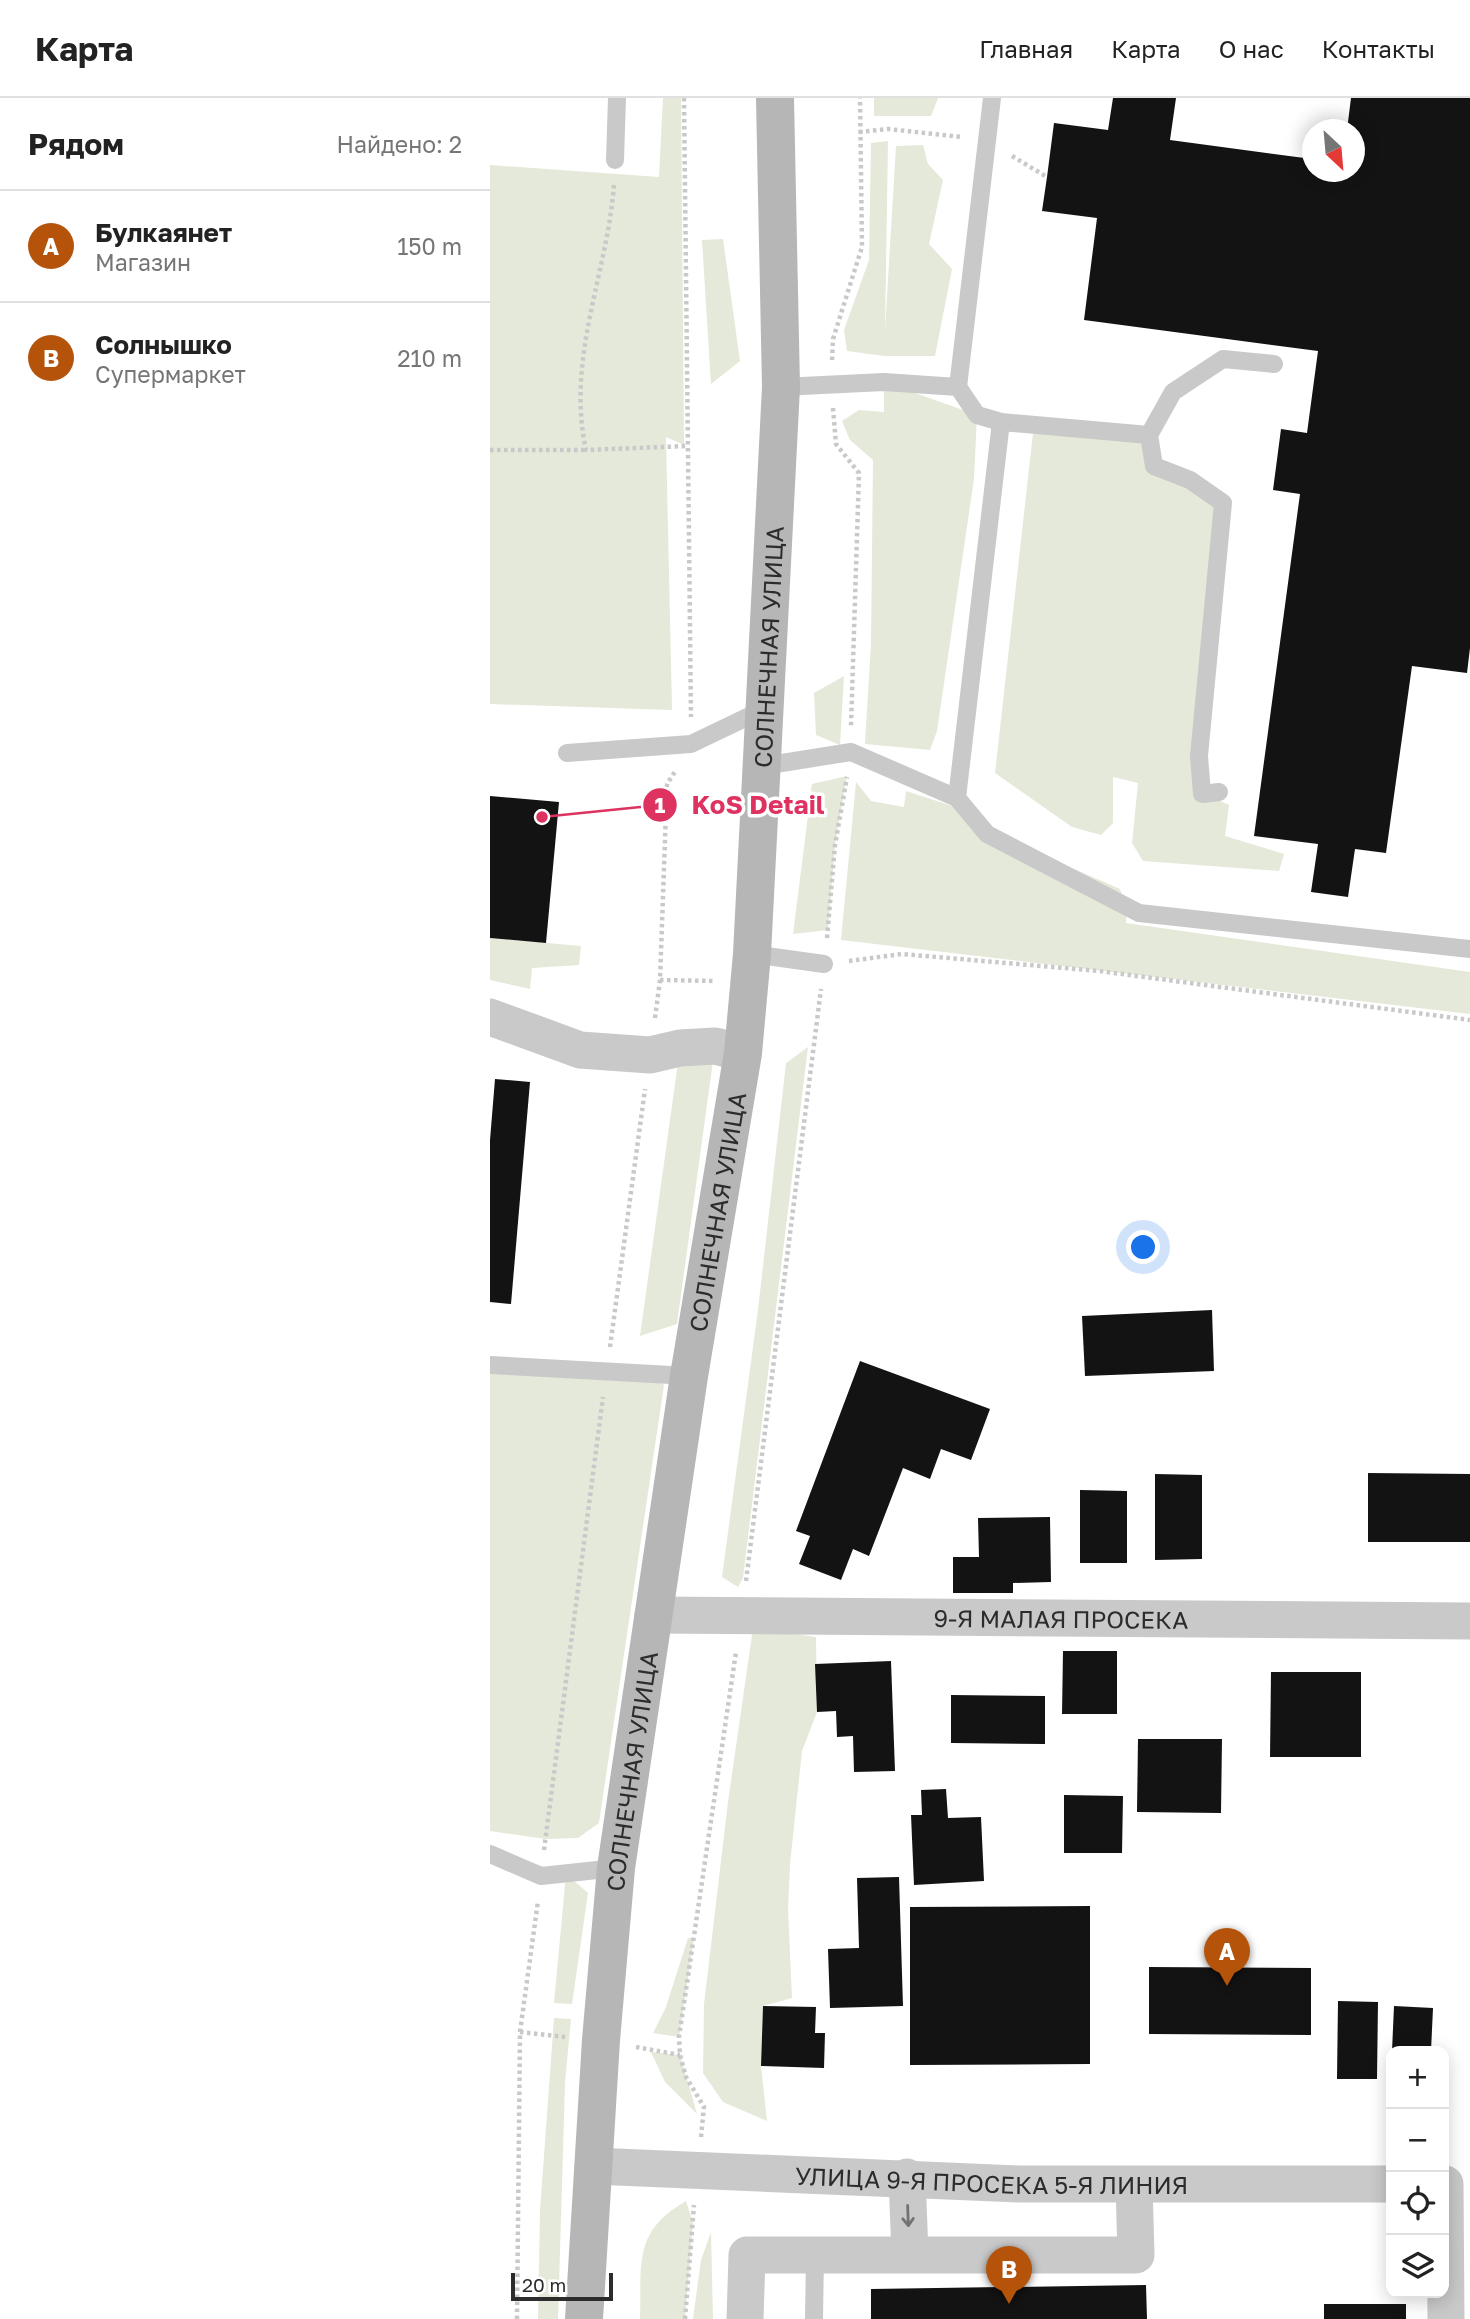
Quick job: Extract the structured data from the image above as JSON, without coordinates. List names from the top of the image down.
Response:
{
  "streets": {
    "main road": ["СОЛНЕЧНАЯ УЛИЦА"],
    "street": ["9-Я МАЛАЯ ПРОСЕКА", "УЛИЦА 9-Я ПРОСЕКА 5-Я ЛИНИЯ"]
  },
  "crossings": [
    ["СОЛНЕЧНАЯ УЛИЦА", "9-Я МАЛАЯ ПРОСЕКА"],
    ["СОЛНЕЧНАЯ УЛИЦА", "УЛИЦА 9-Я ПРОСЕКА 5-Я ЛИНИЯ"]
  ],
  "places": ["KoS Detail"],
  "scale_bar": "20 m",
  "north": "bottom right",
  "page": {
    "header": "Карта",
    "nav": [
      "Главная",
      "Карта",
      "О нас",
      "Контакты"
    ],
    "heading": ["Рядом", "Найдено: 2"],
    "list": [
      {
        "mark": "A",
        "name": "Булкаянет",
        "note": "Магазин",
        "value": "150 m"
      },
      {
        "mark": "B",
        "name": "Солнышко",
        "note": "Супермаркет",
        "value": "210 m"
      }
    ],
    "pins": ["A", "B"],
    "map_buttons": ["+", "−"],
    "scale": "20 m"
  }
}
